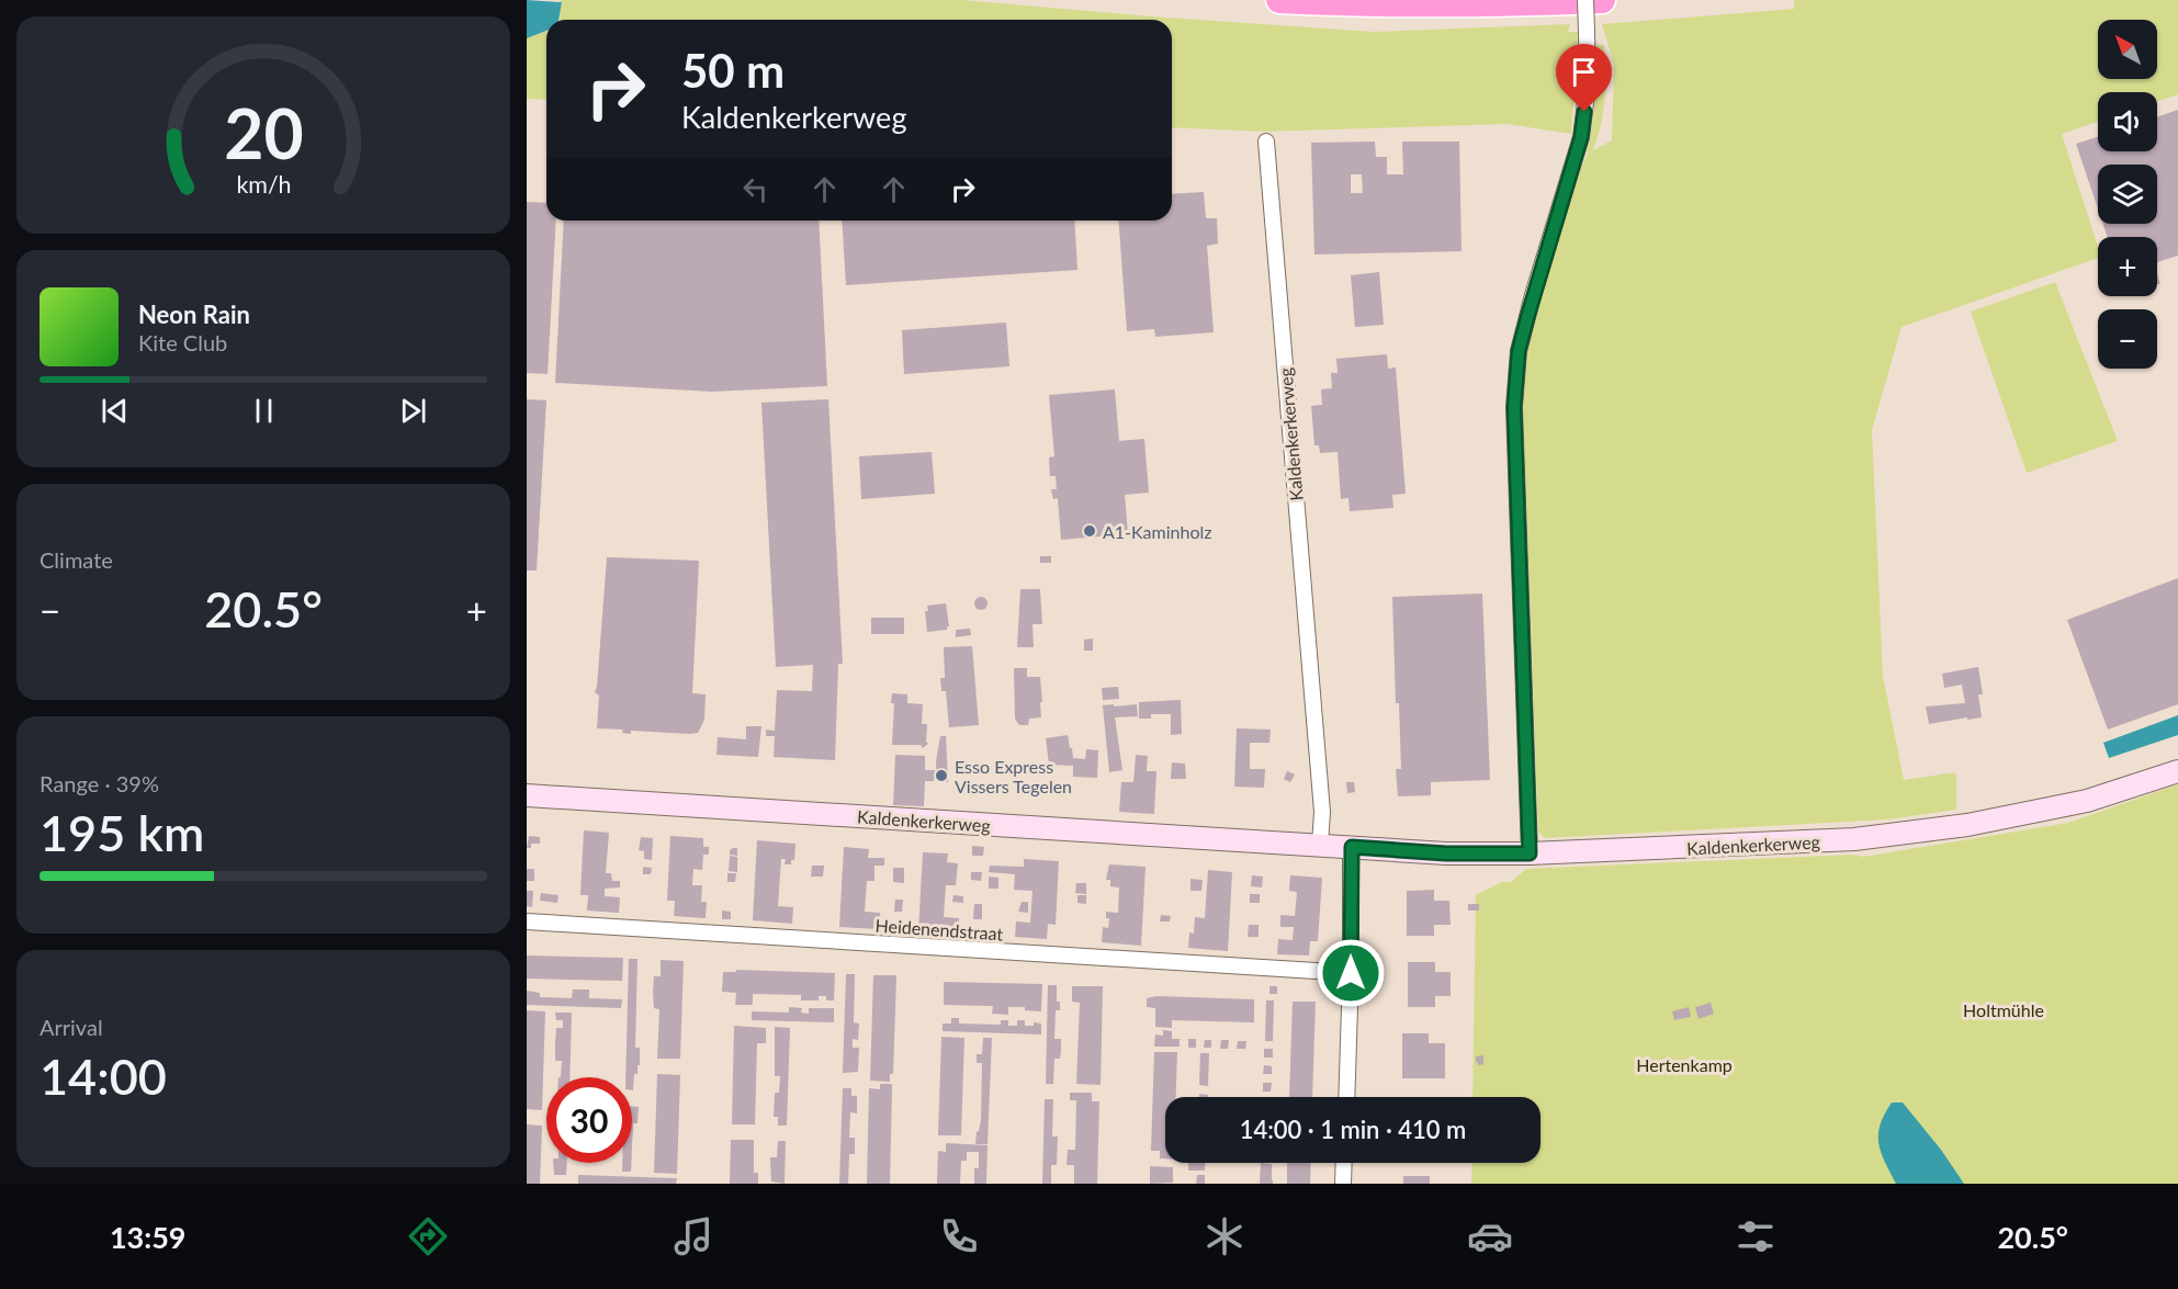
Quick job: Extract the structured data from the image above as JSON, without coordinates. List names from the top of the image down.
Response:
{
  "streets": {
    "main road": ["Kaldenkerkerweg"],
    "street": ["Heidenendstraat"]
  },
  "parks": ["Holtmühle", "Hertenkamp"],
  "places": ["A1-Kaminholz", "Esso Express Vissers Tegelen"],
  "north": "top left",
  "page": {
    "map_buttons": ["+", "−"],
    "turn": ["50 m", "Kaldenkerkerweg"],
    "song": ["Neon Rain", "Kite Club"],
    "tile": [
      "Climate",
      ["Range · 39%", "195 km"],
      ["Arrival", "14:00"]
    ],
    "heat": ["−", "20.5°", "+"],
    "limit": "30",
    "trip": "14:00 · 1 min · 410 m",
    "tabs": ["13:59", "20.5°"],
    "gauge": ["20", "km/h"]
  }
}
